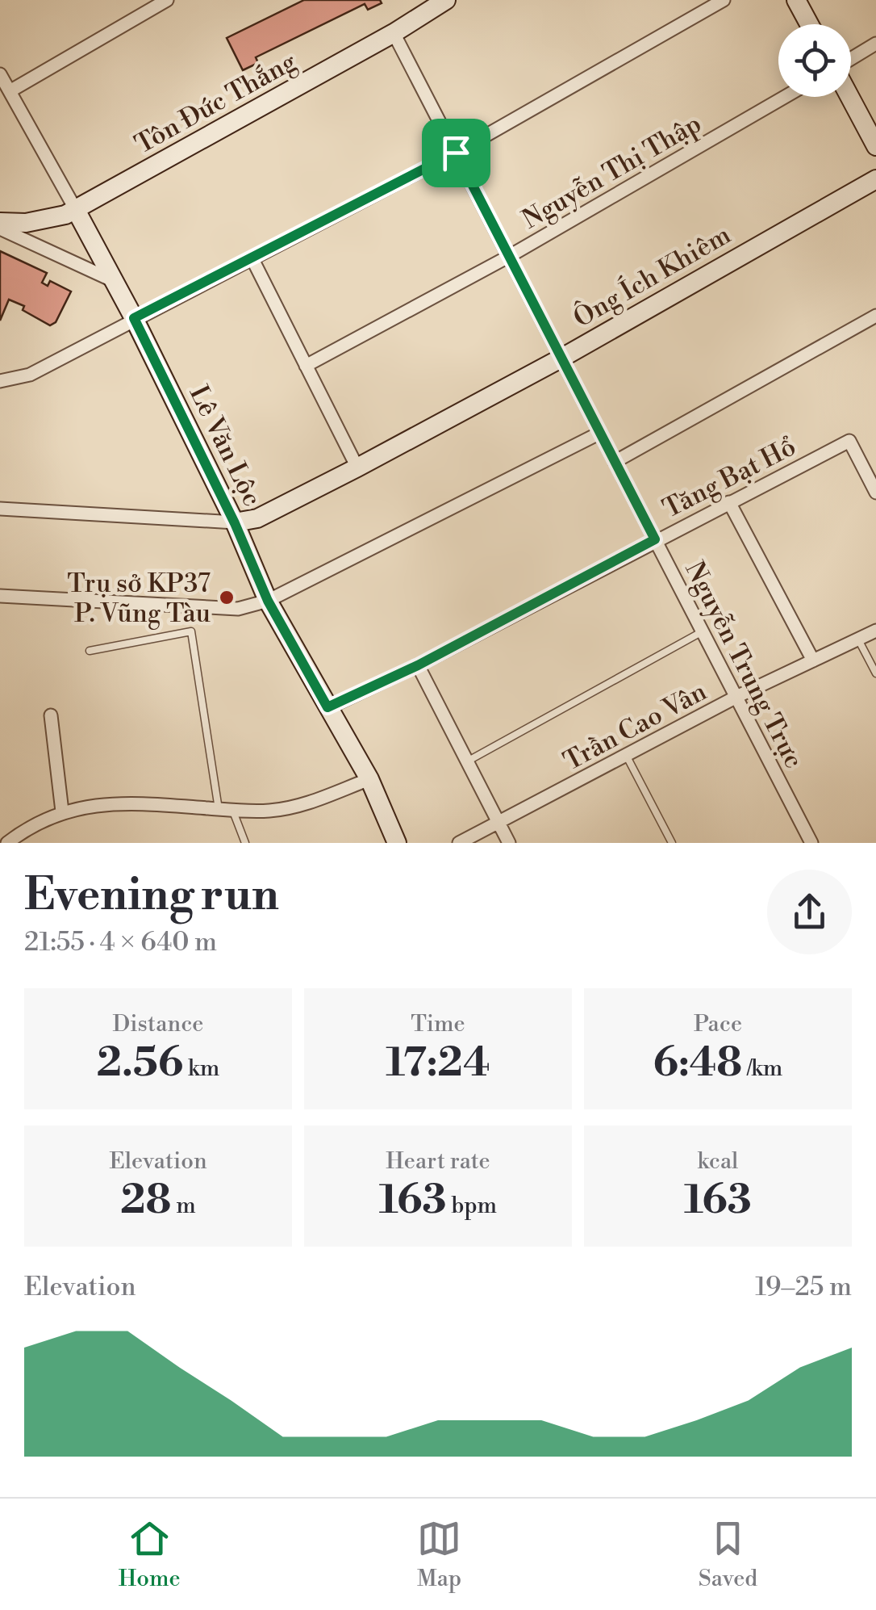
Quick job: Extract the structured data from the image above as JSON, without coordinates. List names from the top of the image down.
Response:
{
  "streets": {
    "street": [
      "Tôn Đức Thắng",
      "Nguyễn Thị Thập",
      "Ông Ích Khiêm",
      "Lê Văn Lộc",
      "Tăng Bạt Hổ",
      "Nguyễn Trung Trực",
      "Trần Cao Vân"
    ]
  },
  "crossings": [
    ["Tôn Đức Thắng", "Lê Văn Lộc"],
    ["Tôn Đức Thắng", "Nguyễn Trung Trực"],
    ["Nguyễn Thị Thập", "Nguyễn Trung Trực"],
    ["Ông Ích Khiêm", "Lê Văn Lộc"],
    ["Ông Ích Khiêm", "Nguyễn Trung Trực"],
    ["Lê Văn Lộc", "Tăng Bạt Hổ"],
    ["Tăng Bạt Hổ", "Nguyễn Trung Trực"],
    ["Nguyễn Trung Trực", "Trần Cao Vân"]
  ],
  "places": ["Trụ sở KP37 P. Vũng Tàu"],
  "page": {
    "heading": ["Evening run", "21:55 · 4 × 640 m"],
    "stats": [
      ["Distance", "2.56 km"],
      ["Time", "17:24"],
      ["Pace", "6:48 /km"],
      ["Elevation", "28 m"],
      ["Heart rate", "163 bpm"],
      ["kcal", "163"]
    ],
    "chart": ["Elevation", "19–25 m"],
    "tabs": ["Home", "Map", "Saved"]
  }
}
